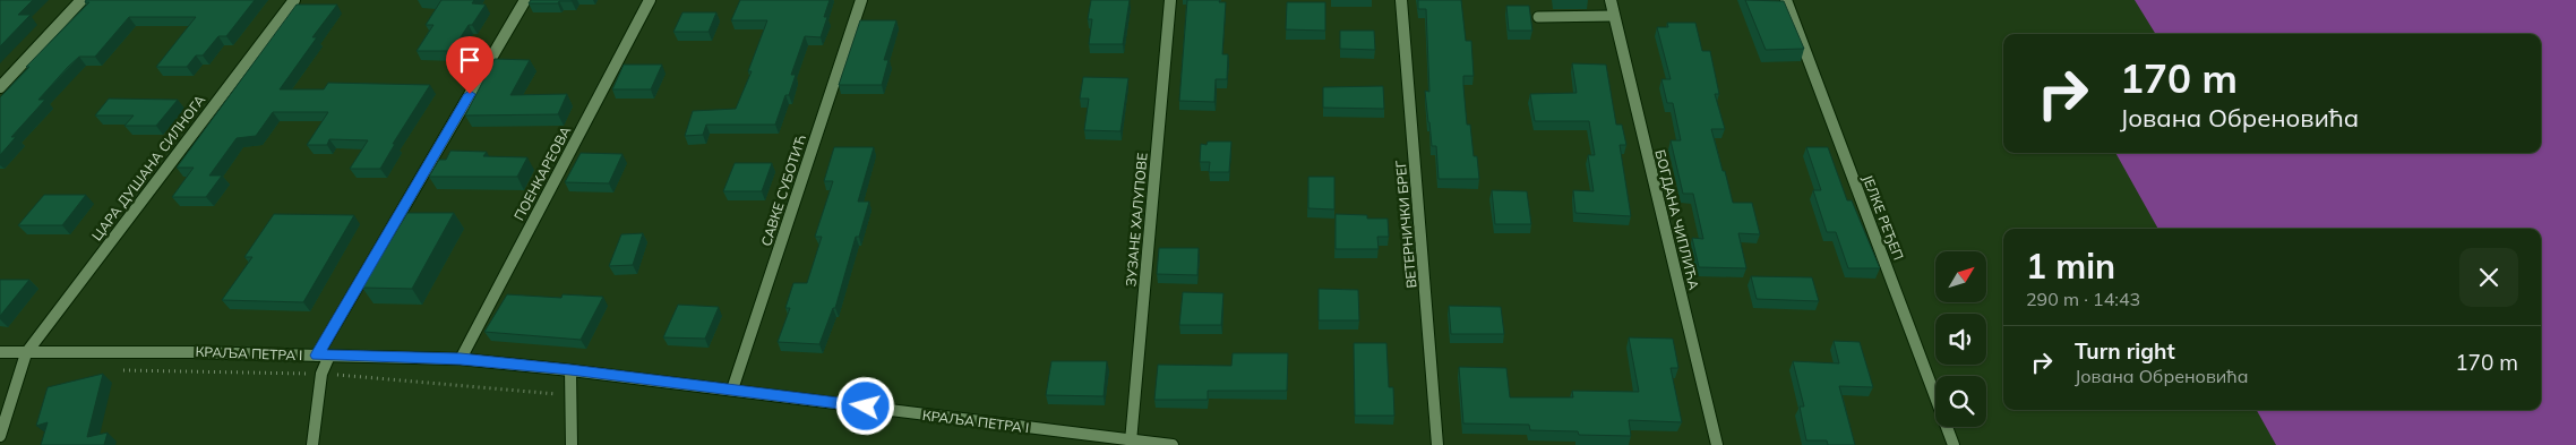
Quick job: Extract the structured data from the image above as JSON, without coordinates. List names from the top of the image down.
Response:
{
  "streets": {
    "street": [
      "ЦАРА ДУШАНА СИЛНОГА",
      "ПОЕНКАРЕОВА",
      "САВКЕ СУБОТИЋ",
      "ЈЕЛКЕ РЕЂЕП",
      "ЗУЗАНЕ ХАЛУПОВЕ",
      "БОГДАНА ЧИПЛИЋА",
      "ВЕТЕРНИЧКИ БРЕГ",
      "КРАЉА ПЕТРА I"
    ]
  },
  "crossings": [
    ["ЦАРА ДУШАНА СИЛНОГА", "КРАЉА ПЕТРА I"],
    ["ПОЕНКАРЕОВА", "КРАЉА ПЕТРА I"],
    ["САВКЕ СУБОТИЋ", "КРАЉА ПЕТРА I"],
    ["ЗУЗАНЕ ХАЛУПОВЕ", "КРАЉА ПЕТРА I"]
  ],
  "north": "top right",
  "page": {
    "turn": ["170 m", "Јована Обреновића"],
    "heading": ["1 min", "290 m · 14:43"],
    "list": [
      {
        "name": "Turn right",
        "note": "Јована Обреновића",
        "value": "170 m"
      }
    ]
  }
}
